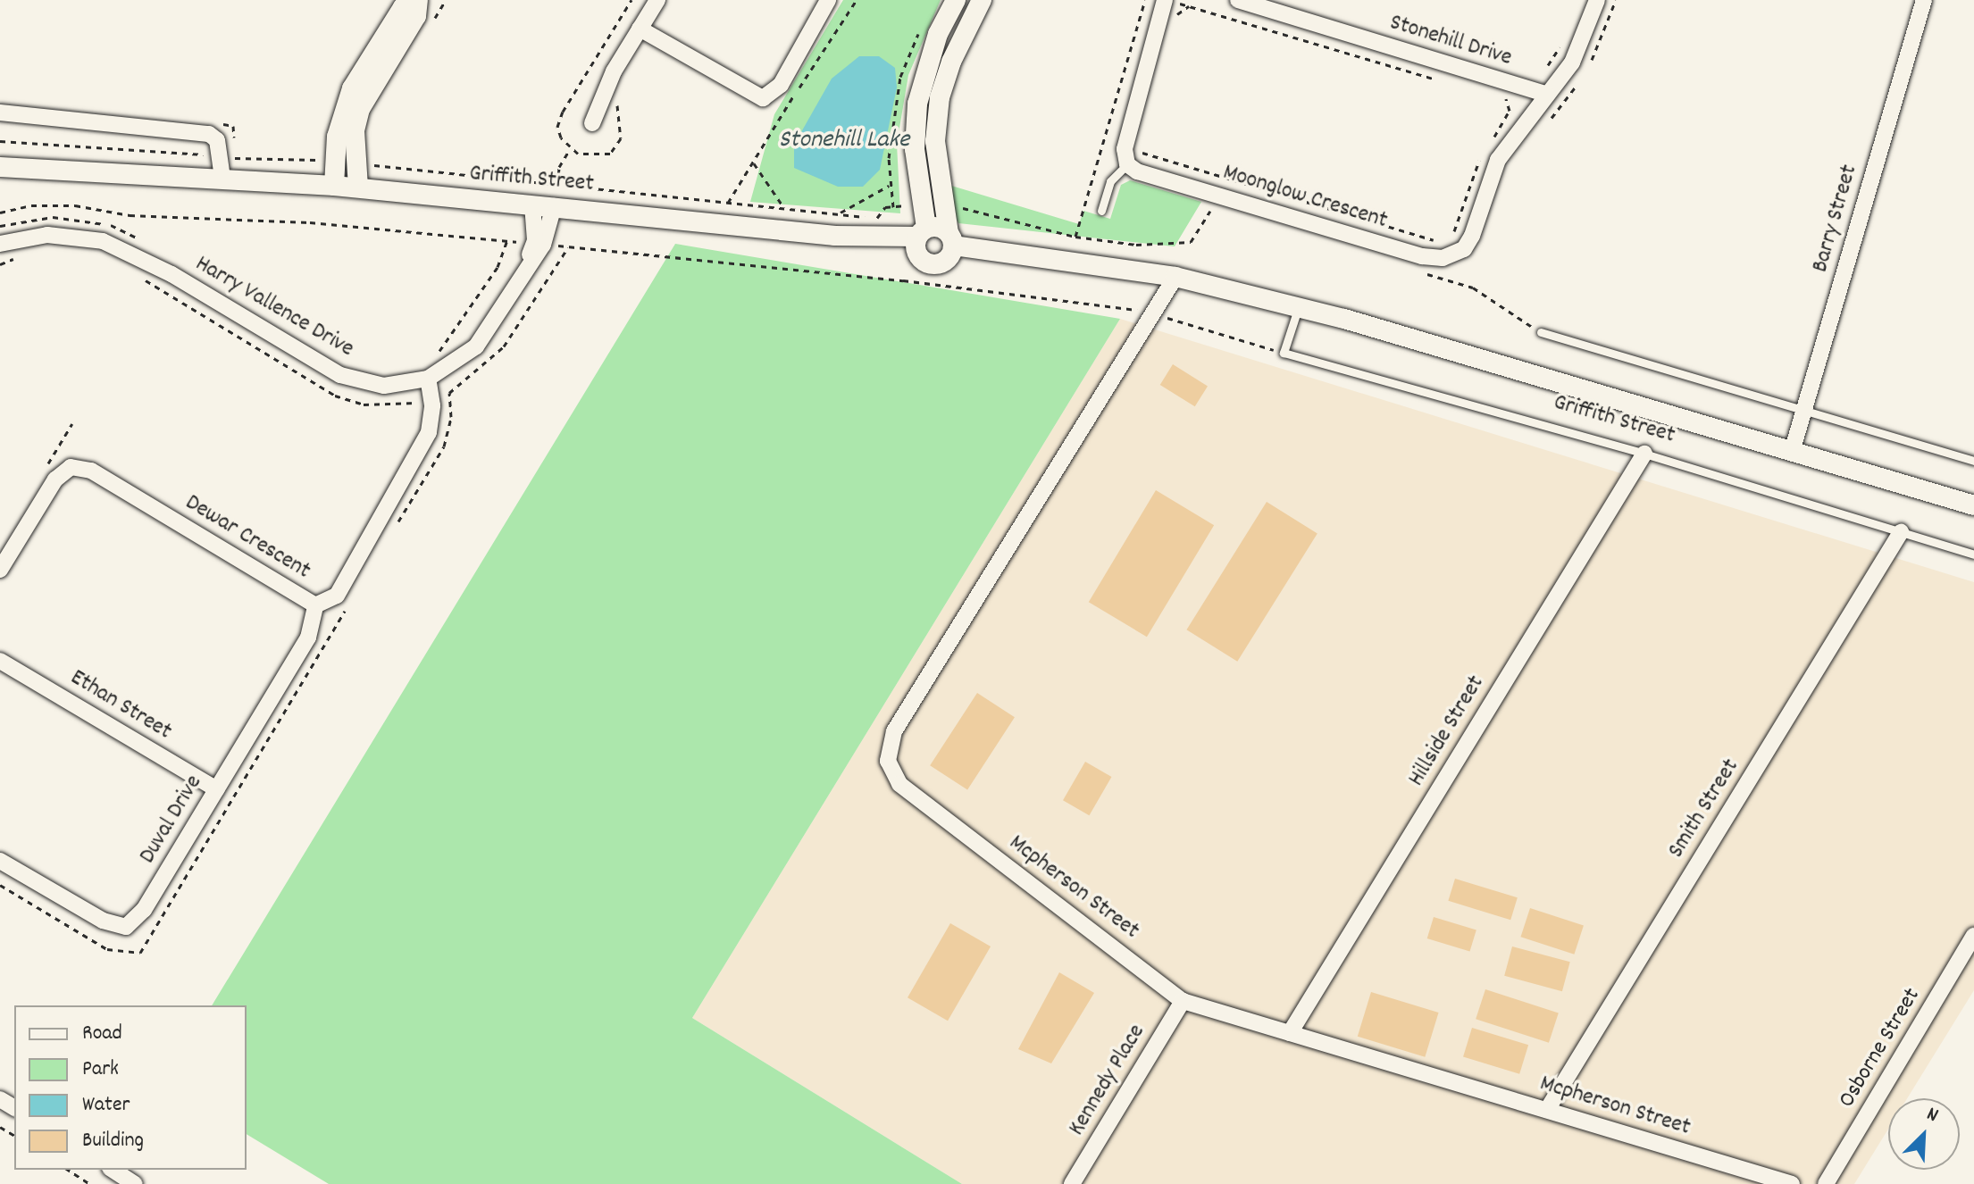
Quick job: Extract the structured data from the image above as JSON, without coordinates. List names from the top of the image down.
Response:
{
  "streets": {
    "street": [
      "Stonehill Drive",
      "Griffith Street",
      "Moonglow Crescent",
      "Barry Street",
      "Harry Vallence Drive",
      "Dewar Crescent",
      "Ethan Street",
      "Hillside Street",
      "Smith Street",
      "Duval Drive",
      "Mcpherson Street",
      "Osborne Street",
      "Kennedy Place"
    ]
  },
  "crossings": [
    ["Stonehill Drive", "Moonglow Crescent"],
    ["Griffith Street", "Barry Street"],
    ["Griffith Street", "Harry Vallence Drive"],
    ["Griffith Street", "Hillside Street"],
    ["Griffith Street", "Smith Street"],
    ["Griffith Street", "Mcpherson Street"],
    ["Harry Vallence Drive", "Dewar Crescent"],
    ["Dewar Crescent", "Duval Drive"],
    ["Ethan Street", "Duval Drive"],
    ["Hillside Street", "Mcpherson Street"],
    ["Smith Street", "Mcpherson Street"],
    ["Mcpherson Street", "Kennedy Place"]
  ],
  "water": ["Stonehill Lake"],
  "legend": [
    "Road",
    "Park",
    "Water",
    "Building"
  ],
  "north": "top right"
}
